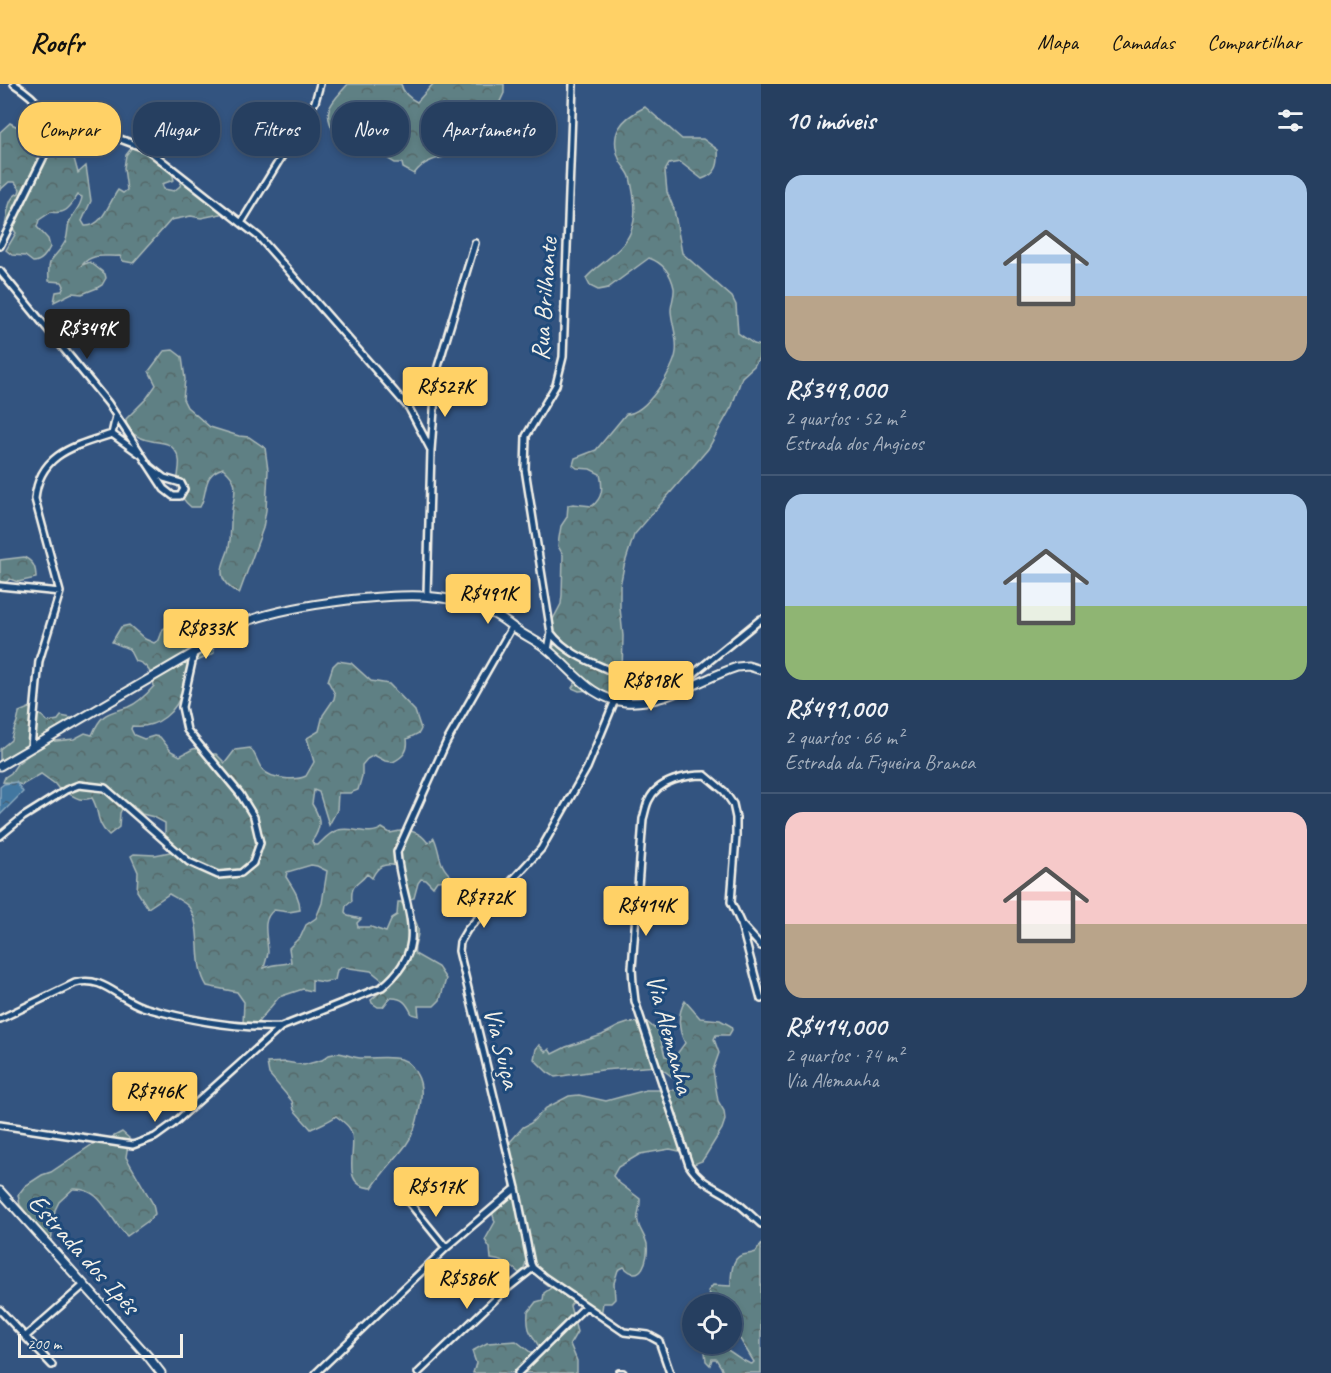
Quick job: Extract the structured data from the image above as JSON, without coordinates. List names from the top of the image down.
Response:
{
  "streets": {
    "main road": ["Estrada dos Ipês"],
    "street": ["Rua Brilhante", "Via Alemanha", "Via Suiça"]
  },
  "scale_bar": "200 m",
  "page": {
    "header": "Roofr",
    "nav": ["Mapa", "Camadas", "Compartilhar"],
    "heading": "10 imóveis",
    "chip": [
      "Comprar",
      "Alugar",
      "Filtros",
      "Novo",
      "Apartamento"
    ],
    "list": [
      {
        "name": "R$349,000",
        "note": "2 quartos · 52 m² · Estrada dos Angicos"
      },
      {
        "name": "R$491,000",
        "note": "2 quartos · 66 m² · Estrada da Figueira Branca"
      },
      {
        "name": "R$414,000",
        "note": "2 quartos · 74 m² · Via Alemanha"
      }
    ],
    "price": [
      "R$349K",
      "R$527K",
      "R$491K",
      "R$833K",
      "R$818K",
      "R$772K",
      "R$414K",
      "R$746K",
      "R$517K",
      "R$586K"
    ],
    "scale": "200 m"
  }
}
